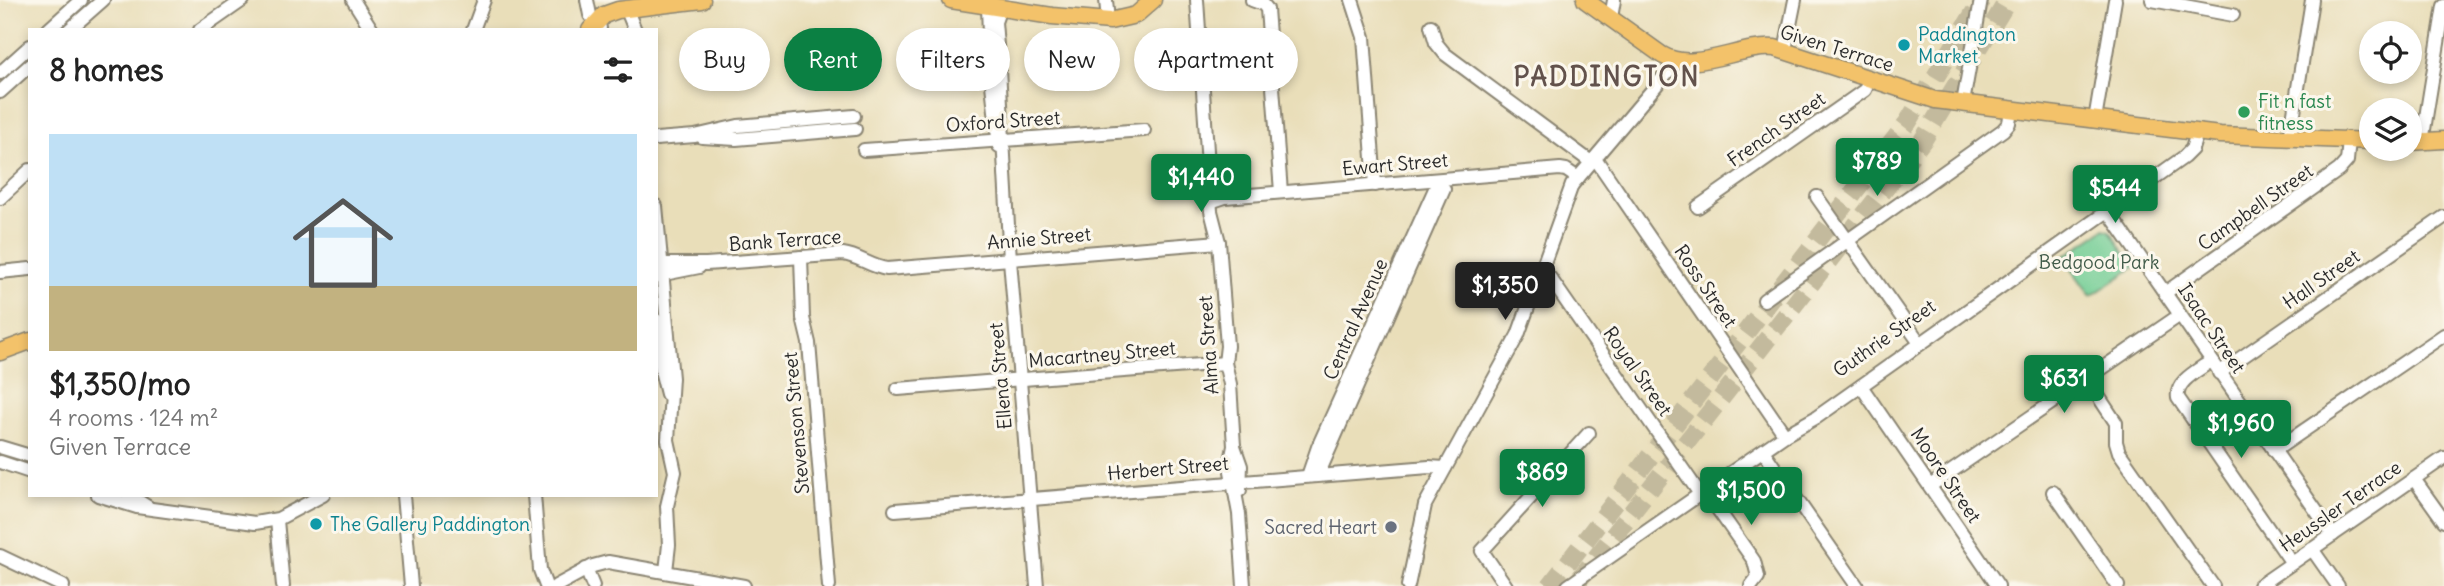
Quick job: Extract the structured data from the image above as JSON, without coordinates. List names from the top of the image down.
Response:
{
  "streets": {
    "main road": ["Given Terrace"],
    "street": [
      "Oxford Street",
      "French Street",
      "Ewart Street",
      "Campbell Street",
      "Annie Street",
      "Bank Terrace",
      "Hall Street",
      "Ross Street",
      "Central Avenue",
      "Isaac Street",
      "Guthrie Street",
      "Alma Street",
      "Macartney Street",
      "Royal Street",
      "Ellena Street",
      "Stevenson Street",
      "Herbert Street",
      "Moore Street",
      "Heussler Terrace"
    ]
  },
  "crossings": [
    ["Given Terrace", "French Street"],
    ["Given Terrace", "Campbell Street"],
    ["Given Terrace", "Guthrie Street"],
    ["Oxford Street", "Ellena Street"],
    ["Ewart Street", "Central Avenue"],
    ["Ewart Street", "Alma Street"],
    ["Campbell Street", "Isaac Street"],
    ["Annie Street", "Bank Terrace"],
    ["Annie Street", "Alma Street"],
    ["Annie Street", "Ellena Street"],
    ["Bank Terrace", "Stevenson Street"],
    ["Hall Street", "Isaac Street"],
    ["Ross Street", "Guthrie Street"],
    ["Central Avenue", "Herbert Street"],
    ["Isaac Street", "Guthrie Street"],
    ["Isaac Street", "Heussler Terrace"],
    ["Guthrie Street", "Royal Street"],
    ["Guthrie Street", "Moore Street"],
    ["Alma Street", "Macartney Street"],
    ["Alma Street", "Herbert Street"],
    ["Macartney Street", "Ellena Street"],
    ["Ellena Street", "Herbert Street"]
  ],
  "districts": ["PADDINGTON"],
  "parks": ["Bedgood Park"],
  "places": [
    "Paddington Market",
    "Fit n fast fitness",
    "The Gallery Paddington",
    "Sacred Heart"
  ],
  "page": {
    "chip": [
      "Buy",
      "Rent",
      "Filters",
      "New",
      "Apartment"
    ],
    "heading": "8 homes",
    "list": [
      {
        "name": "$1,350/mo",
        "note": "4 rooms · 124 m² · Given Terrace"
      }
    ],
    "price": [
      "$789",
      "$1,440",
      "$544",
      "$1,350",
      "$631",
      "$1,960",
      "$869",
      "$1,500"
    ]
  }
}
